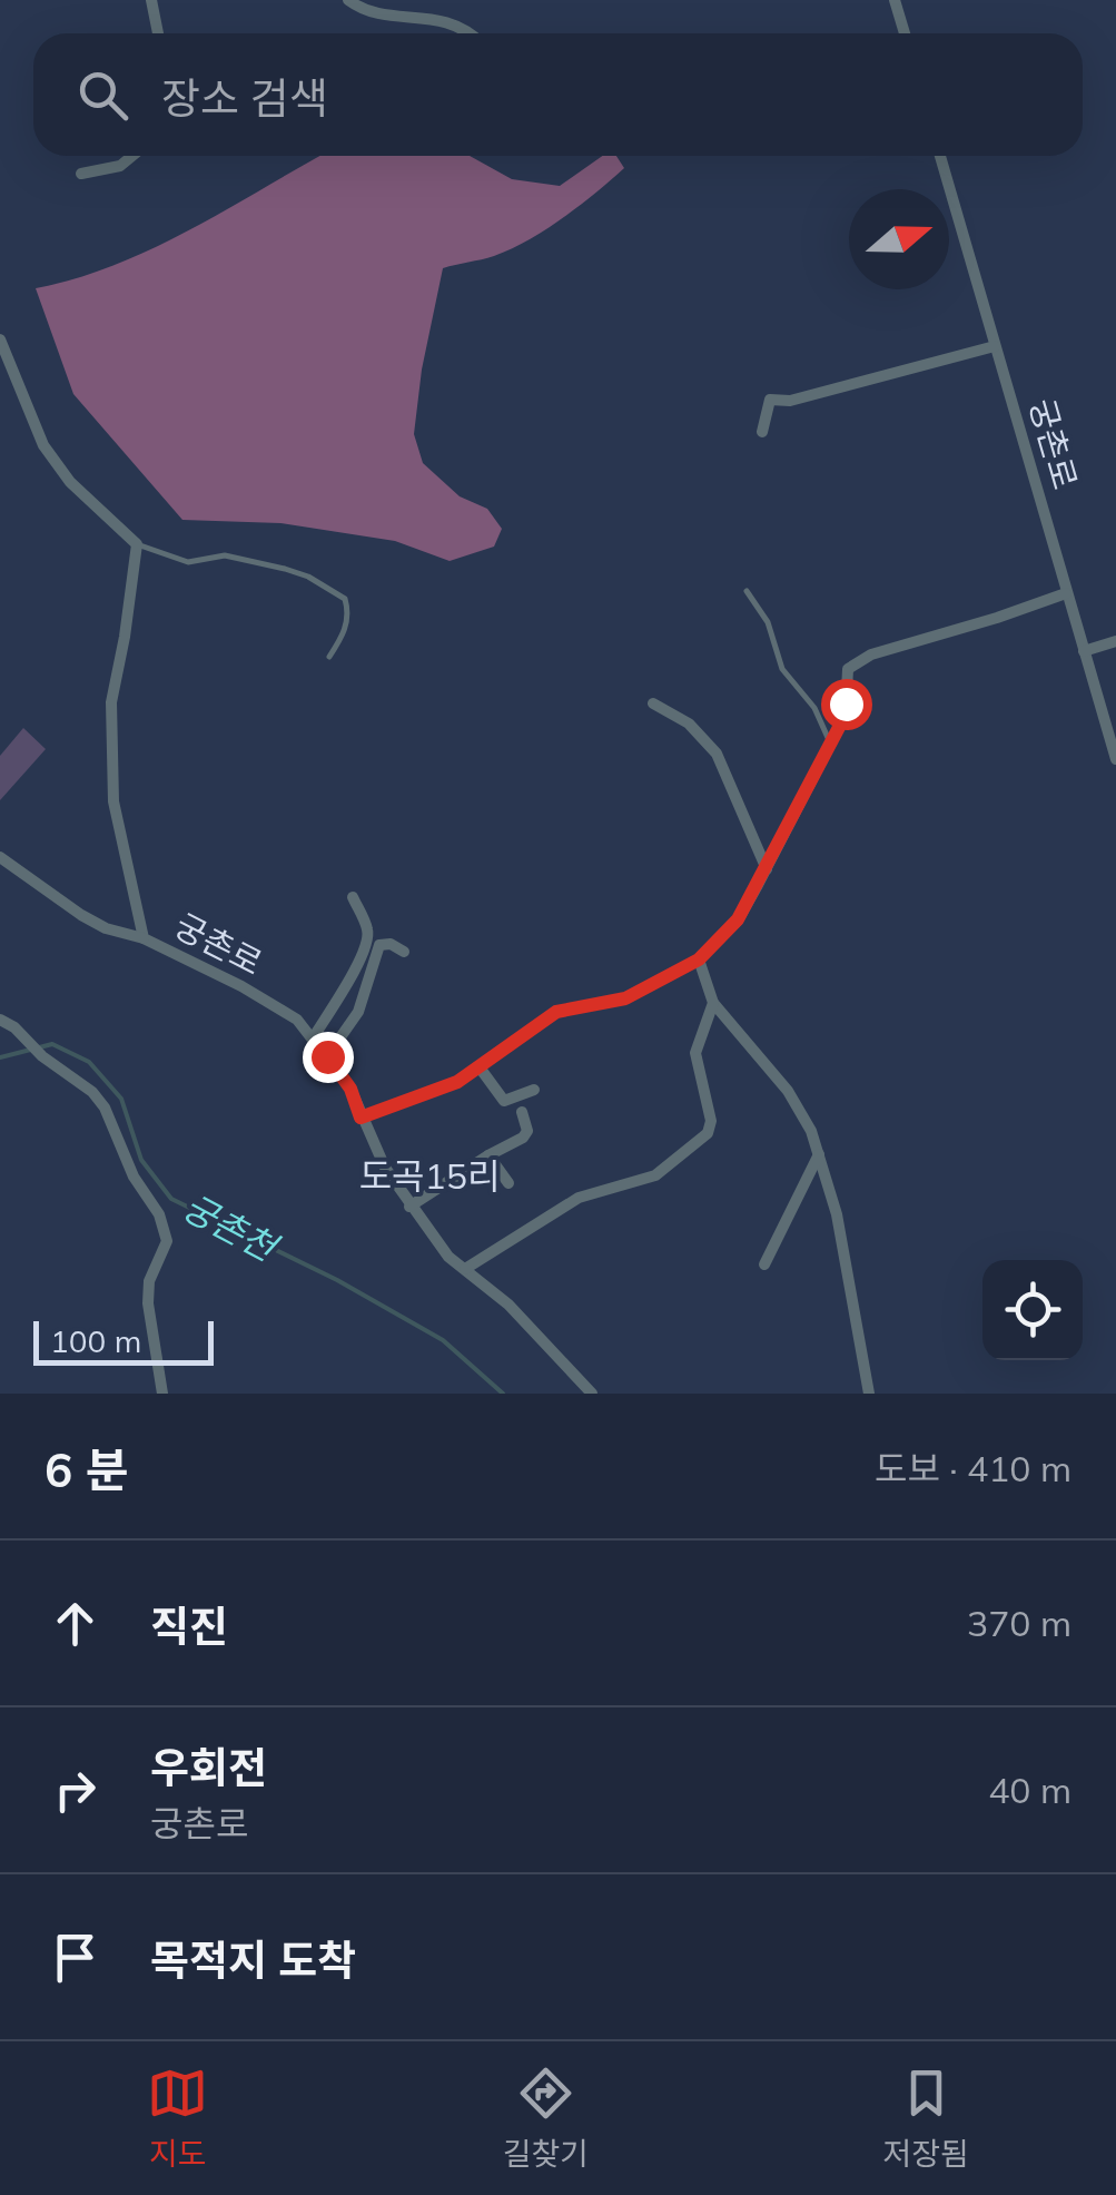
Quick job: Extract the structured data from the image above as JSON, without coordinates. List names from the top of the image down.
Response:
{
  "streets": {
    "street": ["궁촌로"]
  },
  "districts": ["도곡15리"],
  "water": ["궁촌천"],
  "scale_bar": "100 m",
  "north": "right",
  "page": {
    "search": "장소 검색",
    "scale": "100 m",
    "heading": ["6 분", "도보 · 410 m"],
    "list": [
      ["직진", "370 m"],
      ["우회전", "궁촌로", "40 m"],
      "목적지 도착"
    ],
    "nav": ["지도", "길찾기", "저장됨"]
  }
}
